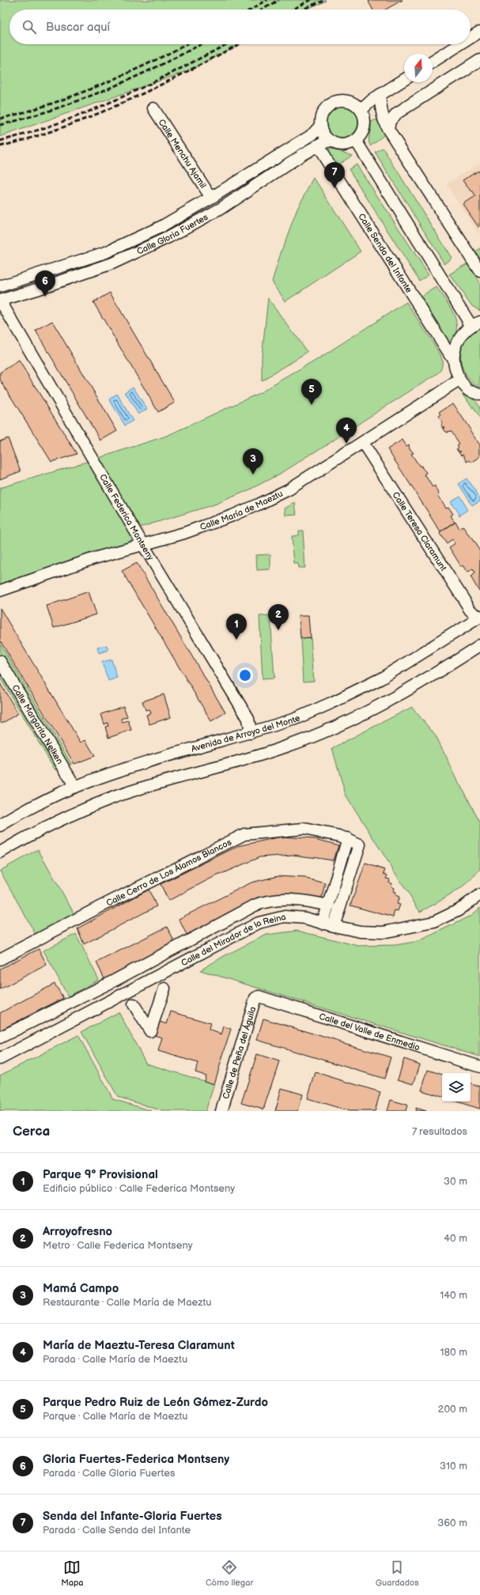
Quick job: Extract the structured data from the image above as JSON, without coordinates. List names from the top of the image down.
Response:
{
  "streets": {
    "street": [
      "Calle Menchu Ajamil",
      "Calle Gloria Fuertes",
      "Calle Senda del Infante",
      "Calle María de Maeztu",
      "Calle Federica Montseny",
      "Calle Teresa Claramunt",
      "Calle Margarita Nelken",
      "Avenida de Arroyo del Monte",
      "Calle Cerro de Los Álamos Blancos",
      "Calle del Mirador de la Reina",
      "Calle del Valle de Enmedio",
      "Calle de Peña del Águila"
    ]
  },
  "crossings": [
    ["Calle Menchu Ajamil", "Calle Gloria Fuertes"],
    ["Calle Gloria Fuertes", "Calle Senda del Infante"],
    ["Calle Gloria Fuertes", "Calle Federica Montseny"],
    ["Calle María de Maeztu", "Calle Federica Montseny"],
    ["Calle María de Maeztu", "Calle Teresa Claramunt"],
    ["Calle Federica Montseny", "Avenida de Arroyo del Monte"],
    ["Calle Teresa Claramunt", "Avenida de Arroyo del Monte"],
    ["Calle Margarita Nelken", "Avenida de Arroyo del Monte"],
    ["Calle Cerro de Los Álamos Blancos", "Calle del Mirador de la Reina"],
    ["Calle del Valle de Enmedio", "Calle de Peña del Águila"]
  ],
  "north": "top",
  "page": {
    "search": "Buscar aquí",
    "pins": [
      "7",
      "6",
      "5",
      "4",
      "3",
      "2",
      "1"
    ],
    "heading": ["Cerca", "7 resultados"],
    "list": [
      {
        "mark": "1",
        "name": "Parque 9º Provisional",
        "note": "Edificio público · Calle Federica Montseny",
        "value": "30 m"
      },
      {
        "mark": "2",
        "name": "Arroyofresno",
        "note": "Metro · Calle Federica Montseny",
        "value": "40 m"
      },
      {
        "mark": "3",
        "name": "Mamá Campo",
        "note": "Restaurante · Calle María de Maeztu",
        "value": "140 m"
      },
      {
        "mark": "4",
        "name": "María de Maeztu-Teresa Claramunt",
        "note": "Parada · Calle María de Maeztu",
        "value": "180 m"
      },
      {
        "mark": "5",
        "name": "Parque Pedro Ruiz de León Gómez-Zurdo",
        "note": "Parque · Calle María de Maeztu",
        "value": "200 m"
      },
      {
        "mark": "6",
        "name": "Gloria Fuertes-Federica Montseny",
        "note": "Parada · Calle Gloria Fuertes",
        "value": "310 m"
      },
      {
        "mark": "7",
        "name": "Senda del Infante-Gloria Fuertes",
        "note": "Parada · Calle Senda del Infante",
        "value": "360 m"
      }
    ],
    "nav": ["Mapa", "Cómo llegar", "Guardados"]
  }
}
